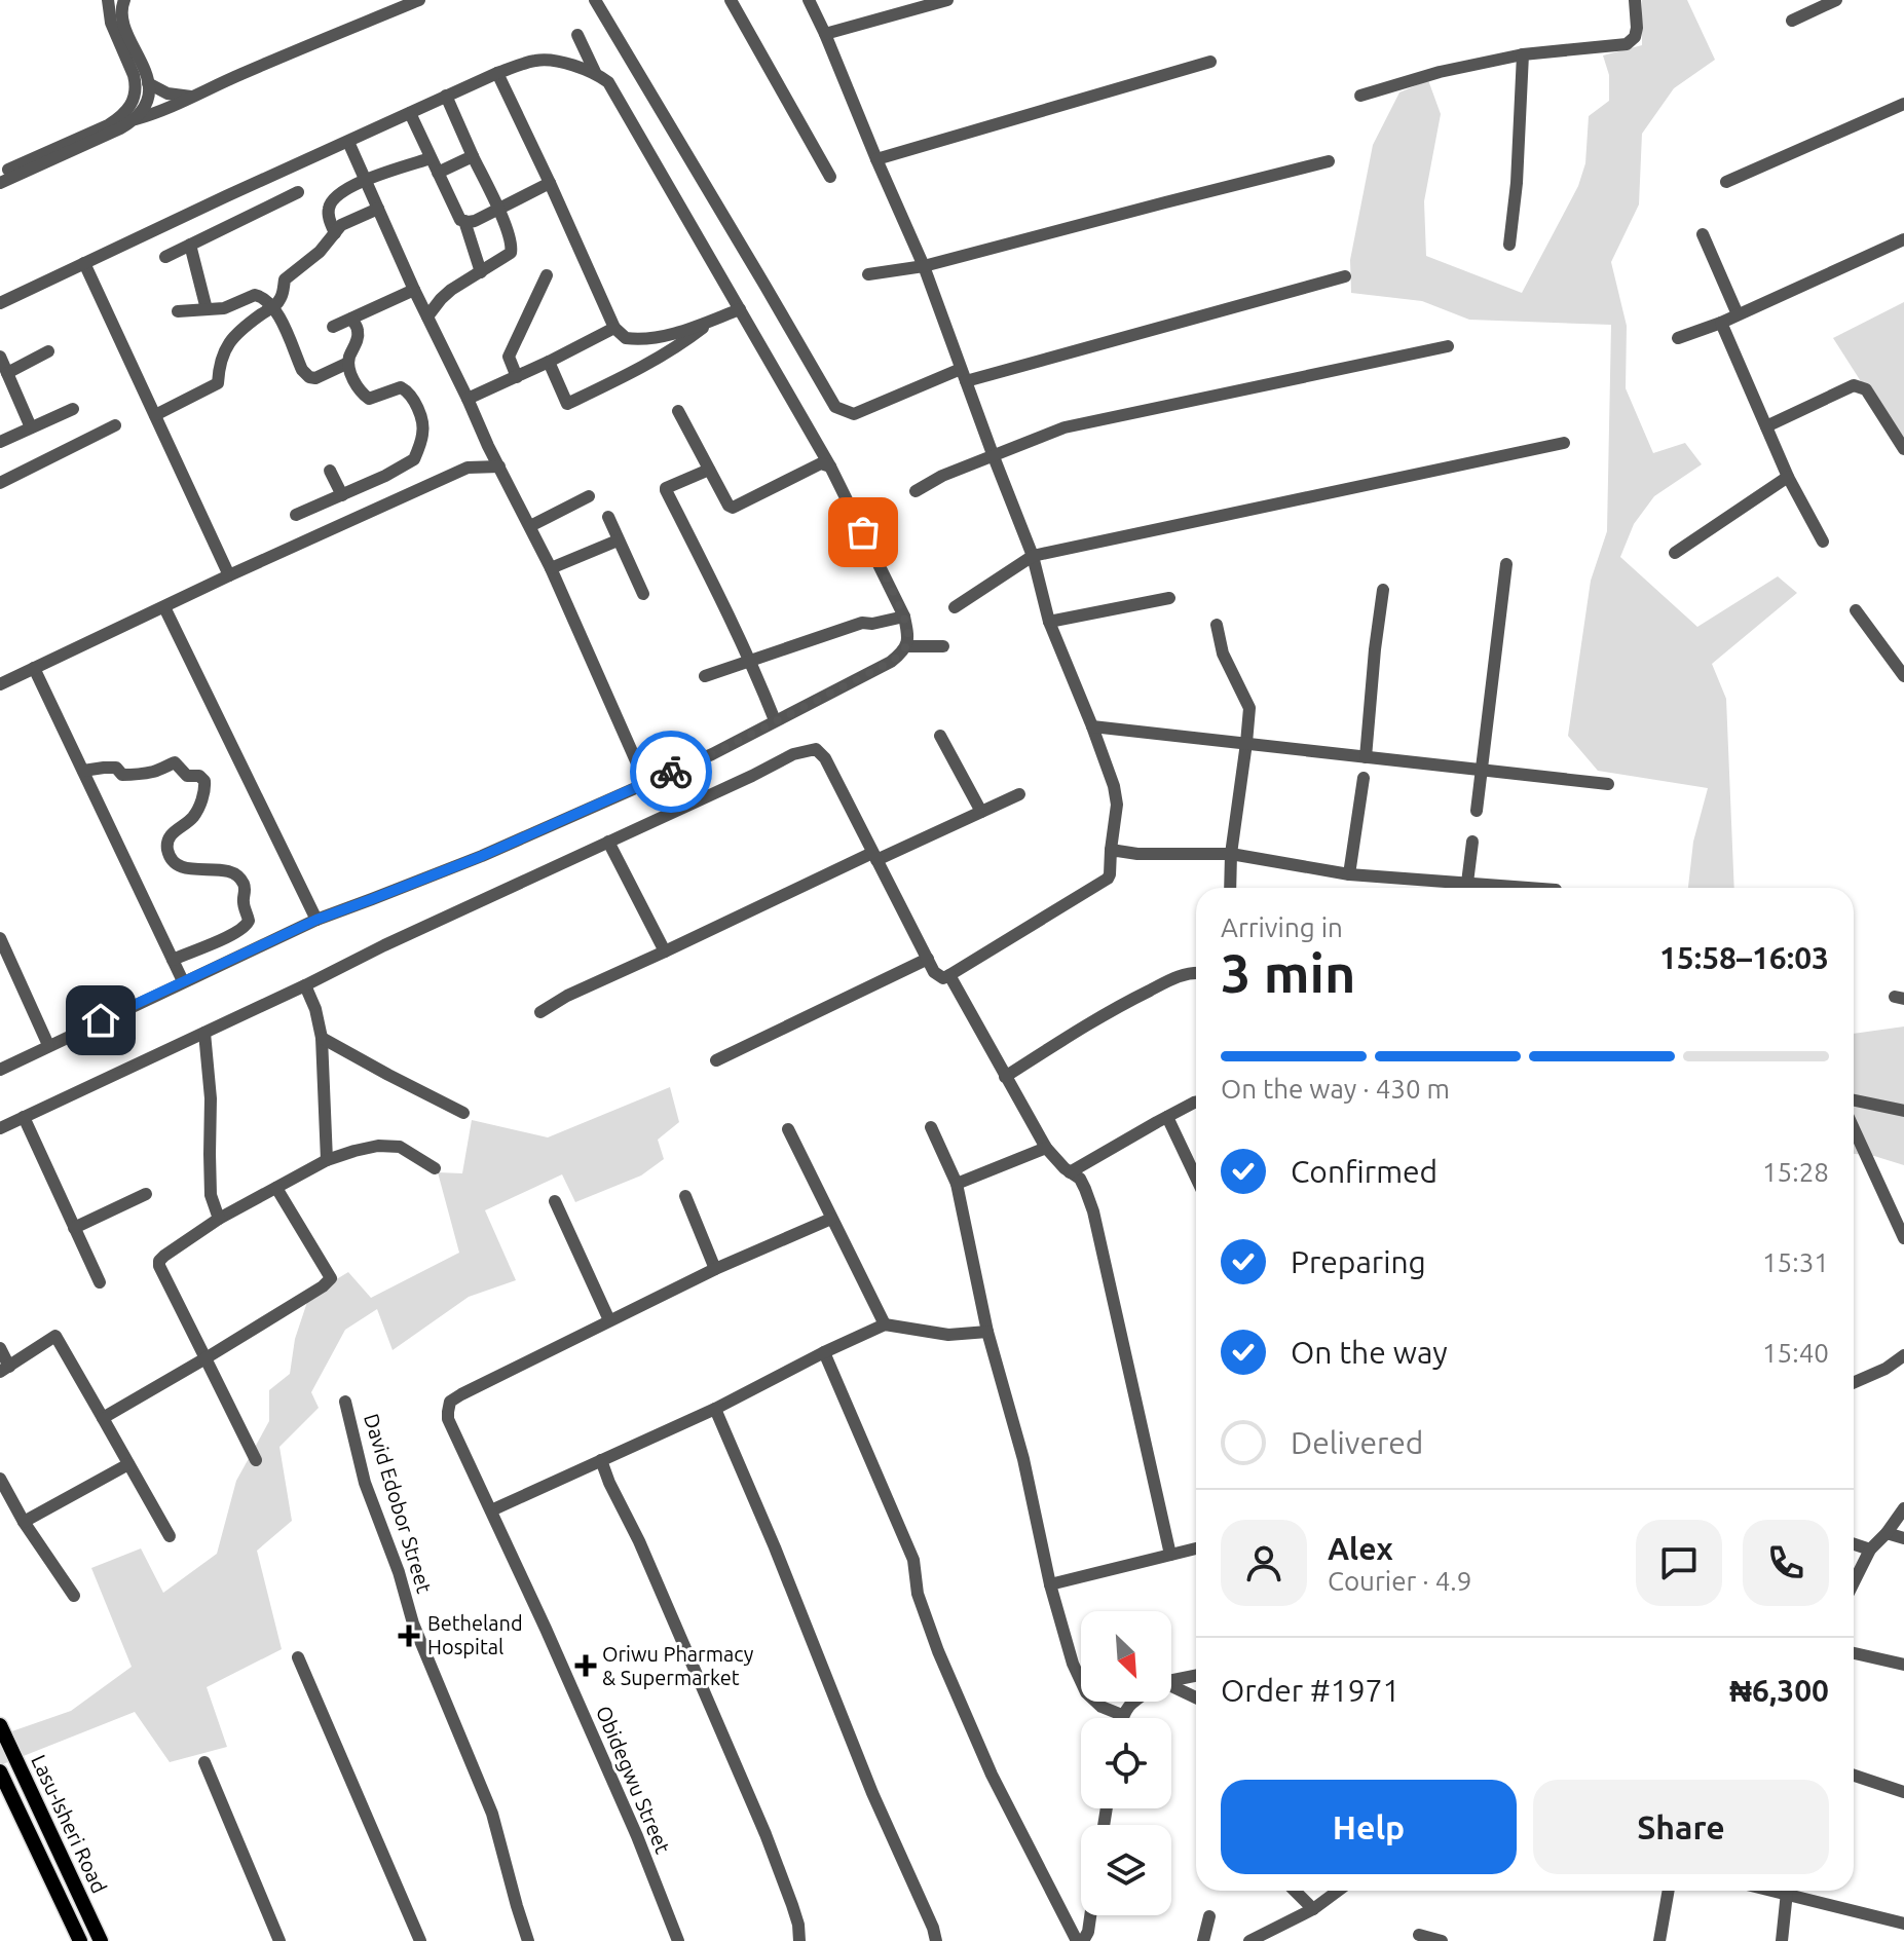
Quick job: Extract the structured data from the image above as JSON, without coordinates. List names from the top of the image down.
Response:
{
  "streets": {
    "main road": ["Lasu-Isheri Road"],
    "street": ["David Edobor Street", "Obidegwu Street"]
  },
  "places": {
    "health": ["Betheland Hospital", "Oriwu Pharmacy & Supermarket"]
  },
  "north": "bottom right",
  "page": {
    "heading": ["3 min", "Arriving in", "15:58–16:03"],
    "panel": [
      "Alex",
      "Courier · 4.9",
      "Order #1971",
      "₦6,300"
    ],
    "bar": "On the way · 430 m",
    "list": [
      ["Confirmed", "15:28"],
      ["Preparing", "15:31"],
      ["On the way", "15:40"],
      "Delivered"
    ],
    "buttons": ["Help", "Share"]
  }
}
